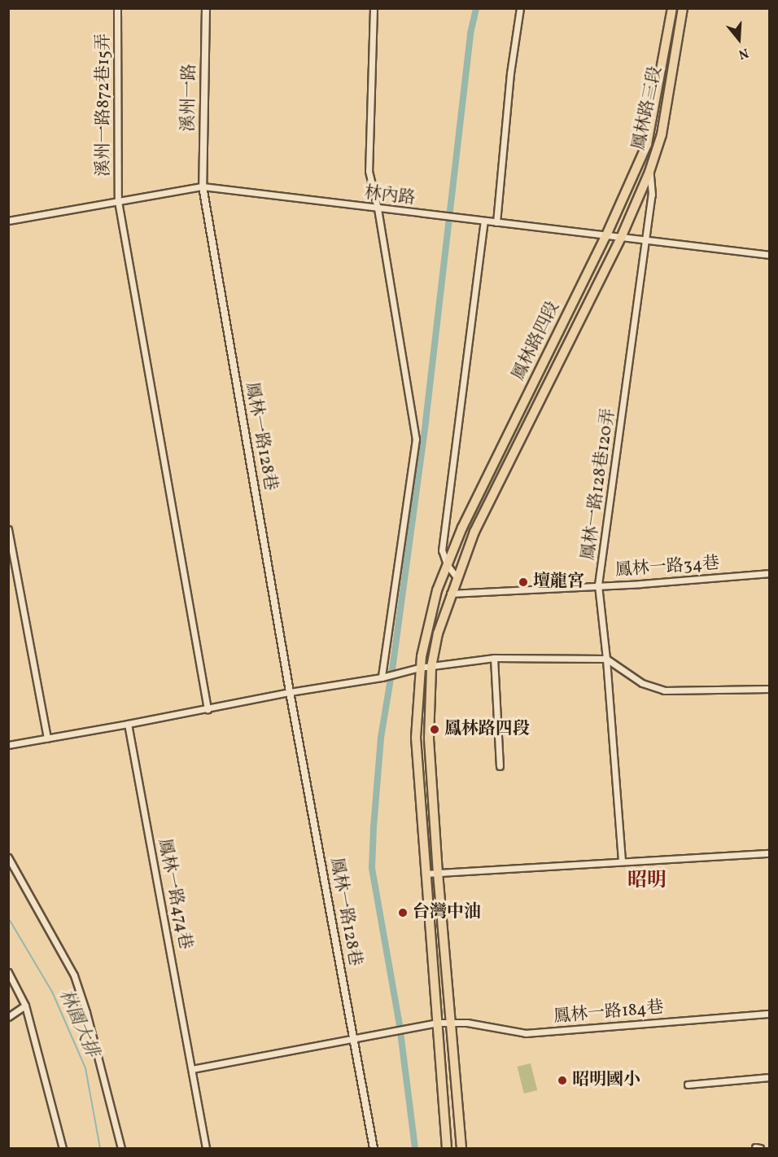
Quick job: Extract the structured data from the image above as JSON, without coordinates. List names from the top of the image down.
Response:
{
  "streets": {
    "main road": ["鳳林路三段", "鳳林路四段"],
    "street": [
      "溪州一路",
      "溪州一路872巷15弄",
      "林內路",
      "鳳林一路128巷",
      "鳳林一路128巷120弄",
      "鳳林一路34巷",
      "鳳林一路474巷",
      "鳳林一路184巷"
    ]
  },
  "crossings": [
    ["溪州一路", "林內路"],
    ["溪州一路", "鳳林一路128巷"],
    ["溪州一路872巷15弄", "林內路"],
    ["鳳林路三段", "林內路"],
    ["鳳林路三段", "鳳林路四段"],
    ["鳳林路三段", "鳳林一路128巷120弄"],
    ["林內路", "鳳林路四段"],
    ["林內路", "鳳林一路128巷"],
    ["林內路", "鳳林一路128巷120弄"],
    ["鳳林路四段", "鳳林一路34巷"],
    ["鳳林路四段", "鳳林一路184巷"],
    ["鳳林一路128巷120弄", "鳳林一路34巷"]
  ],
  "districts": ["昭明"],
  "water": ["林園大排"],
  "places": [
    "壇龍宮",
    "鳳林路四段",
    "台灣中油",
    "昭明國小"
  ],
  "north": "bottom"
}
